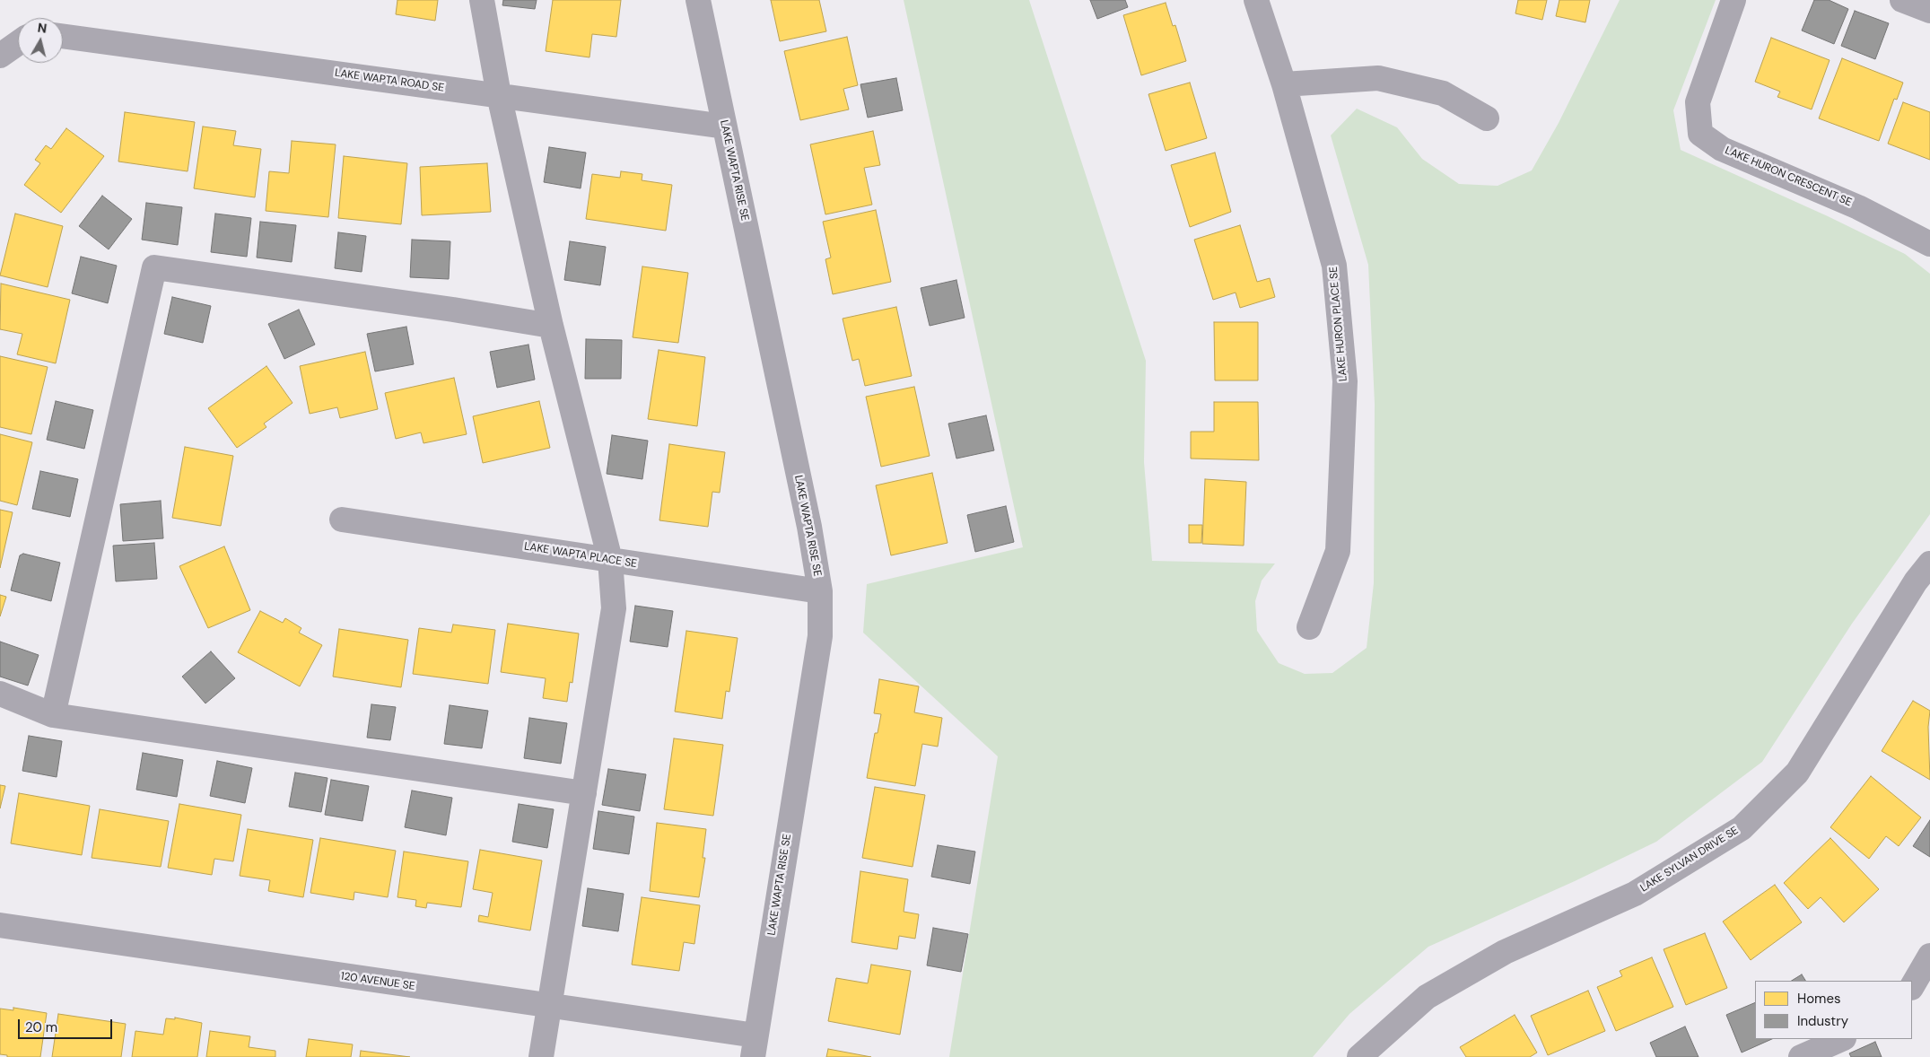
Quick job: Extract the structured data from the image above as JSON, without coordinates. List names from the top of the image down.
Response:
{
  "streets": {
    "street": [
      "LAKE WAPTA ROAD SE",
      "LAKE WAPTA RISE SE",
      "LAKE HURON CRESCENT SE",
      "LAKE HURON PLACE SE",
      "LAKE WAPTA PLACE SE",
      "LAKE SYLVAN DRIVE SE",
      "120 AVENUE SE"
    ]
  },
  "crossings": [
    ["LAKE WAPTA ROAD SE", "LAKE WAPTA RISE SE"],
    ["LAKE WAPTA RISE SE", "LAKE WAPTA PLACE SE"],
    ["LAKE WAPTA RISE SE", "120 AVENUE SE"]
  ],
  "legend": ["Homes", "Industry"],
  "scale_bar": "20 m",
  "north": "top"
}
